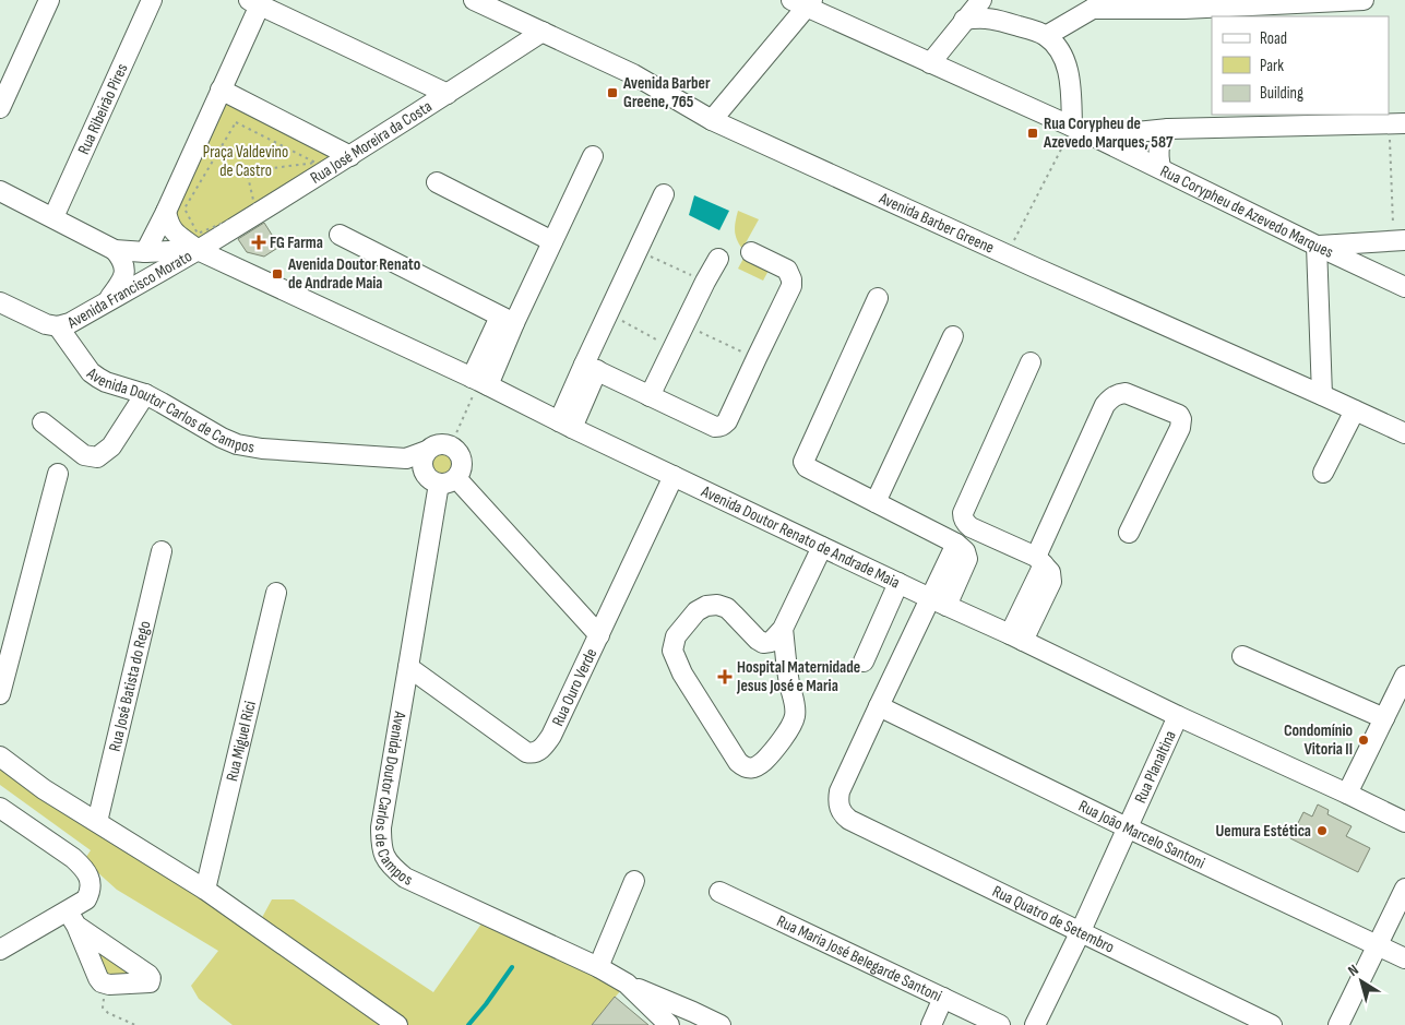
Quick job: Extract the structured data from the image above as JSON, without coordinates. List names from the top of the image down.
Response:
{
  "streets": {
    "street": [
      "Rua Ribeirão Pires",
      "Rua José Moreira da Costa",
      "Rua Corypheu de Azevedo Marques",
      "Avenida Barber Greene",
      "Avenida Francisco Morato",
      "Avenida Doutor Carlos de Campos",
      "Avenida Doutor Renato de Andrade Maia",
      "Rua José Batista do Rego",
      "Rua Ouro Verde",
      "Rua Miguel Rici",
      "Rua Planaltina",
      "Rua João Marcelo Santoni",
      "Rua Quatro de Setembro",
      "Rua Maria José Belegarde Santoni"
    ]
  },
  "crossings": [
    ["Rua José Moreira da Costa", "Avenida Barber Greene"],
    ["Rua José Moreira da Costa", "Avenida Francisco Morato"],
    ["Rua José Moreira da Costa", "Avenida Doutor Renato de Andrade Maia"],
    ["Avenida Francisco Morato", "Avenida Doutor Carlos de Campos"],
    ["Avenida Francisco Morato", "Avenida Doutor Renato de Andrade Maia"],
    ["Avenida Doutor Carlos de Campos", "Rua Ouro Verde"],
    ["Avenida Doutor Renato de Andrade Maia", "Rua Ouro Verde"],
    ["Avenida Doutor Renato de Andrade Maia", "Rua Planaltina"],
    ["Rua Planaltina", "Rua João Marcelo Santoni"],
    ["Rua Planaltina", "Rua Quatro de Setembro"],
    ["Rua João Marcelo Santoni", "Rua Quatro de Setembro"]
  ],
  "parks": ["Praça Valdevino de Castro"],
  "places": {
    "transit": ["Avenida Barber Greene, 765", "Rua Corypheu de Azevedo Marques, 587", "Avenida Doutor Renato de Andrade Maia"],
    "health": ["FG Farma", "Hospital Maternidade Jesus José e Maria"],
    "other": ["Condomínio Vitoria II", "Uemura Estética"]
  },
  "legend": ["Road", "Park", "Building"],
  "north": "top left"
}
